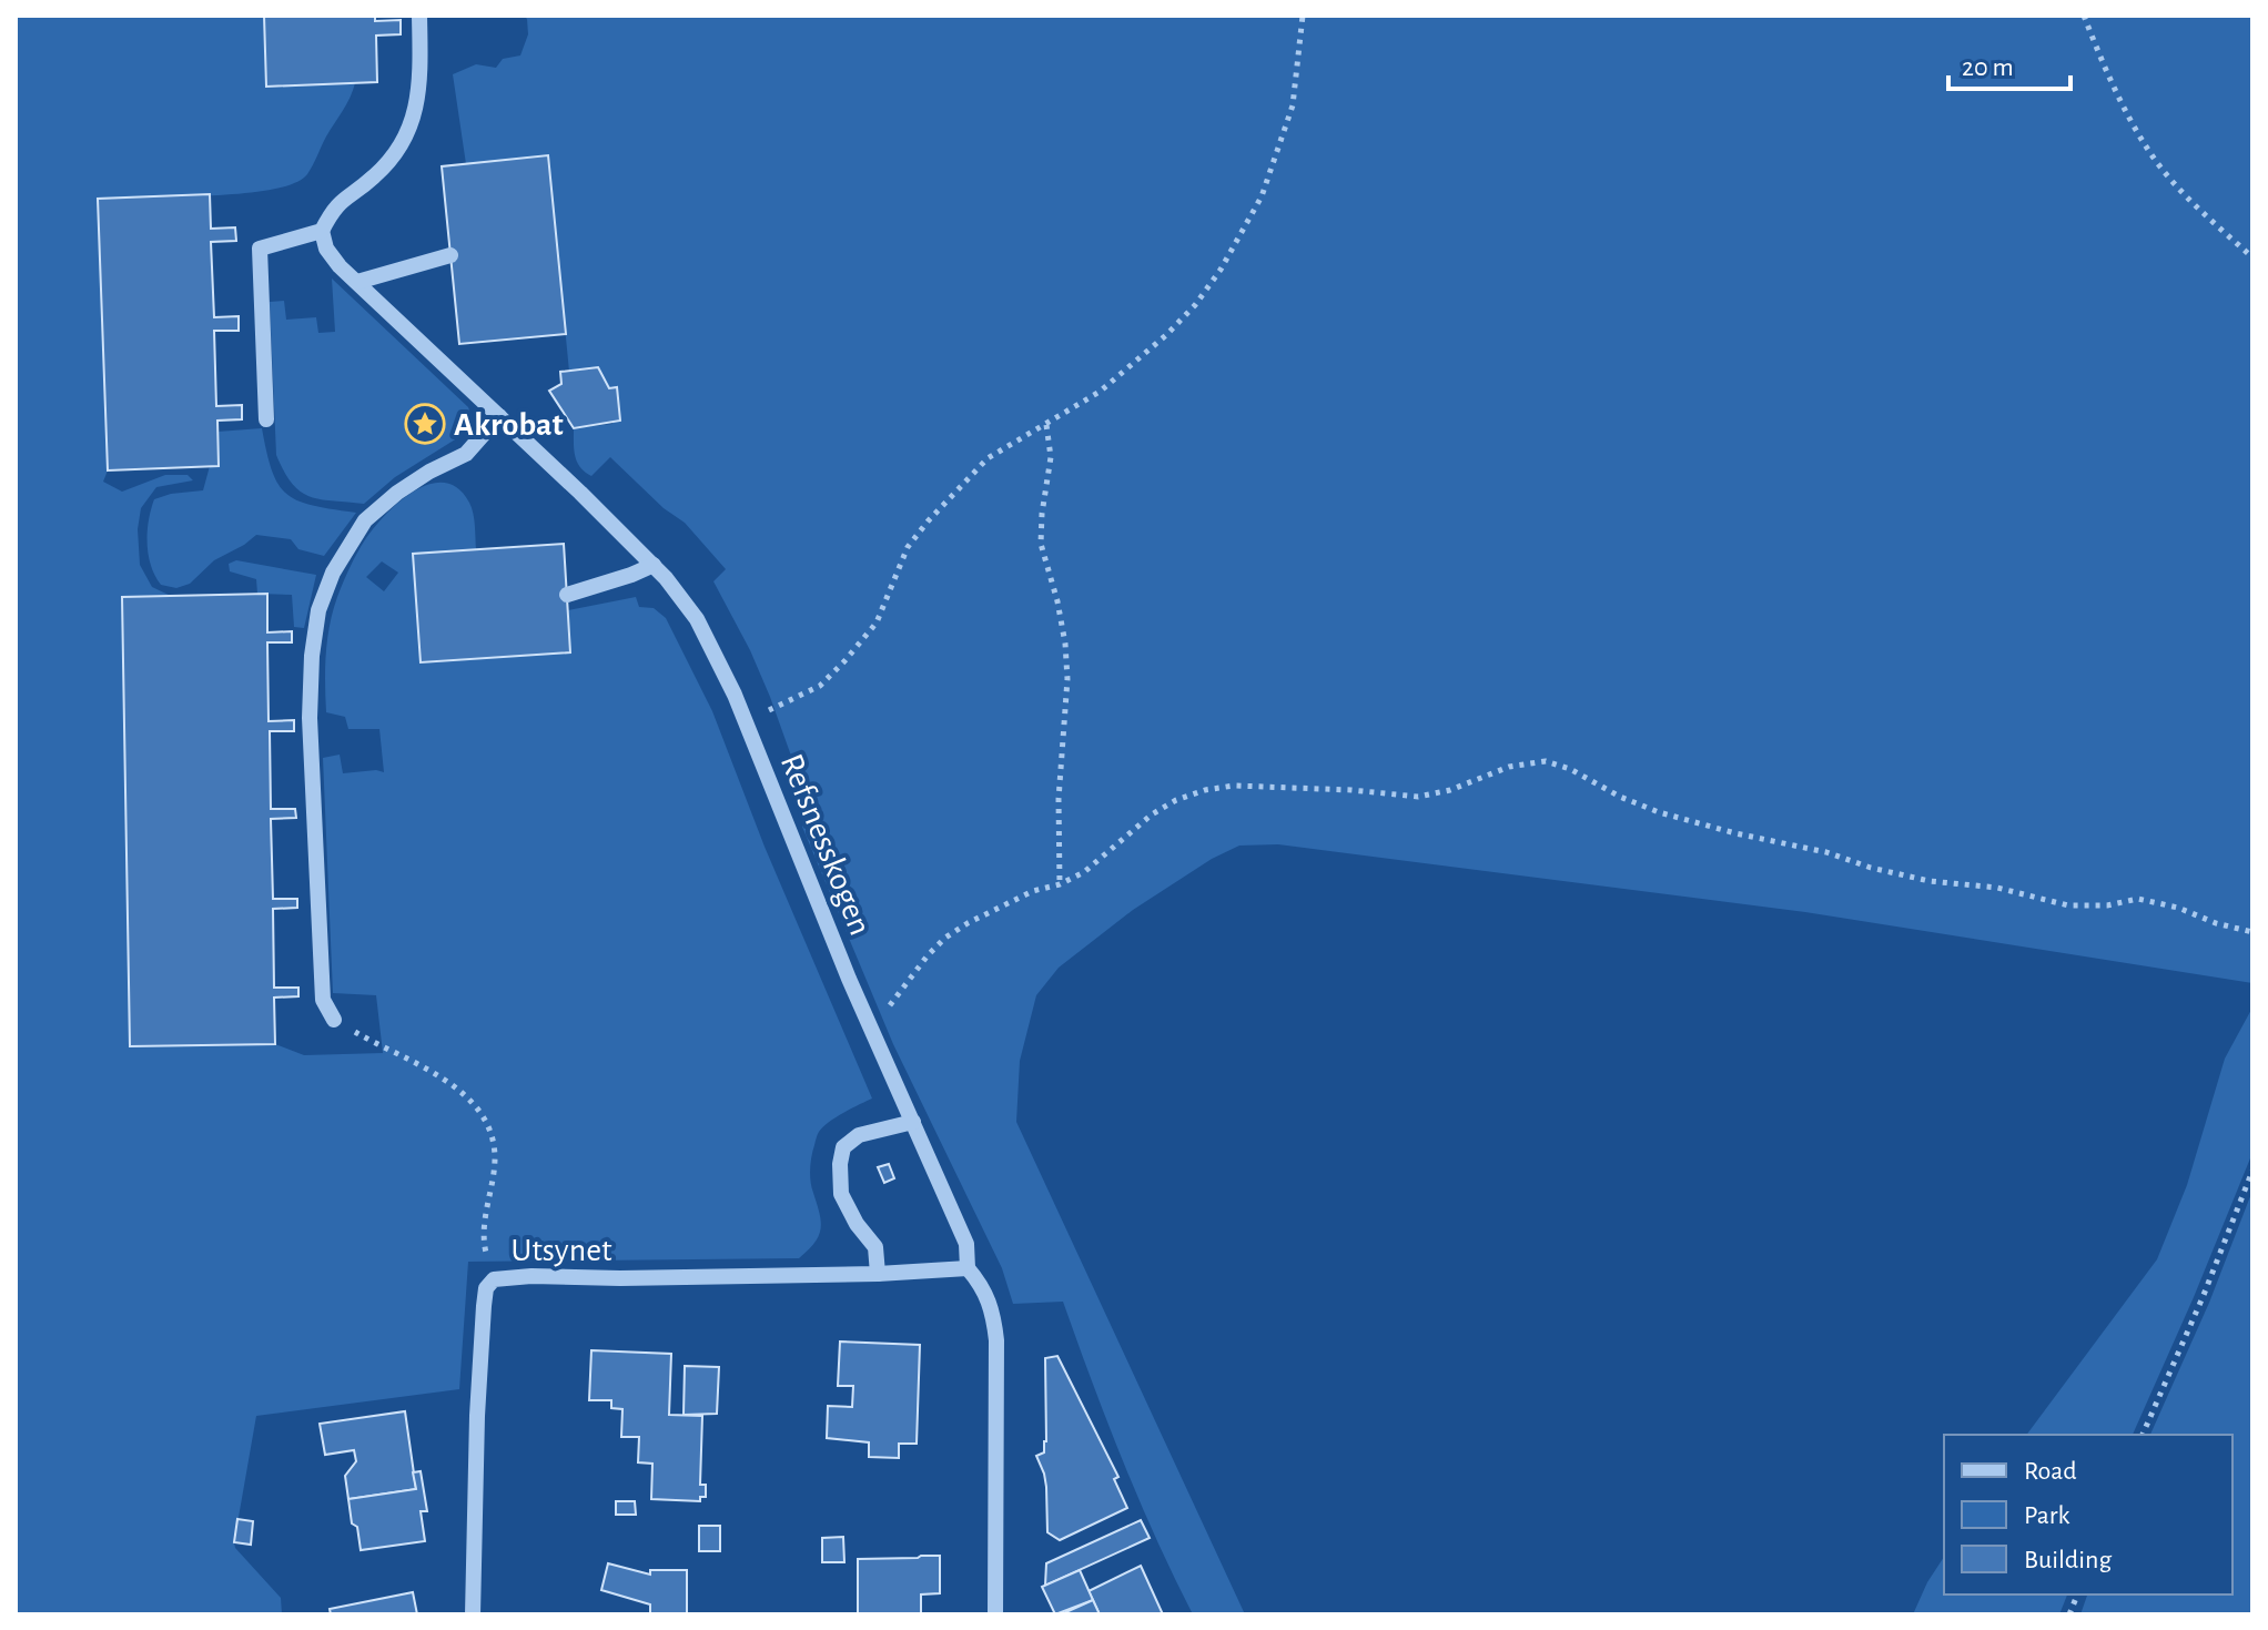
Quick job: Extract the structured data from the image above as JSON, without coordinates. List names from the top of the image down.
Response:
{
  "streets": {
    "street": ["Refsnesskogen", "Utsynet"]
  },
  "crossings": [
    ["Refsnesskogen", "Utsynet"]
  ],
  "places": {
    "place": ["Akrobat"]
  },
  "legend": ["Road", "Park", "Building"],
  "scale_bar": "20 m"
}
